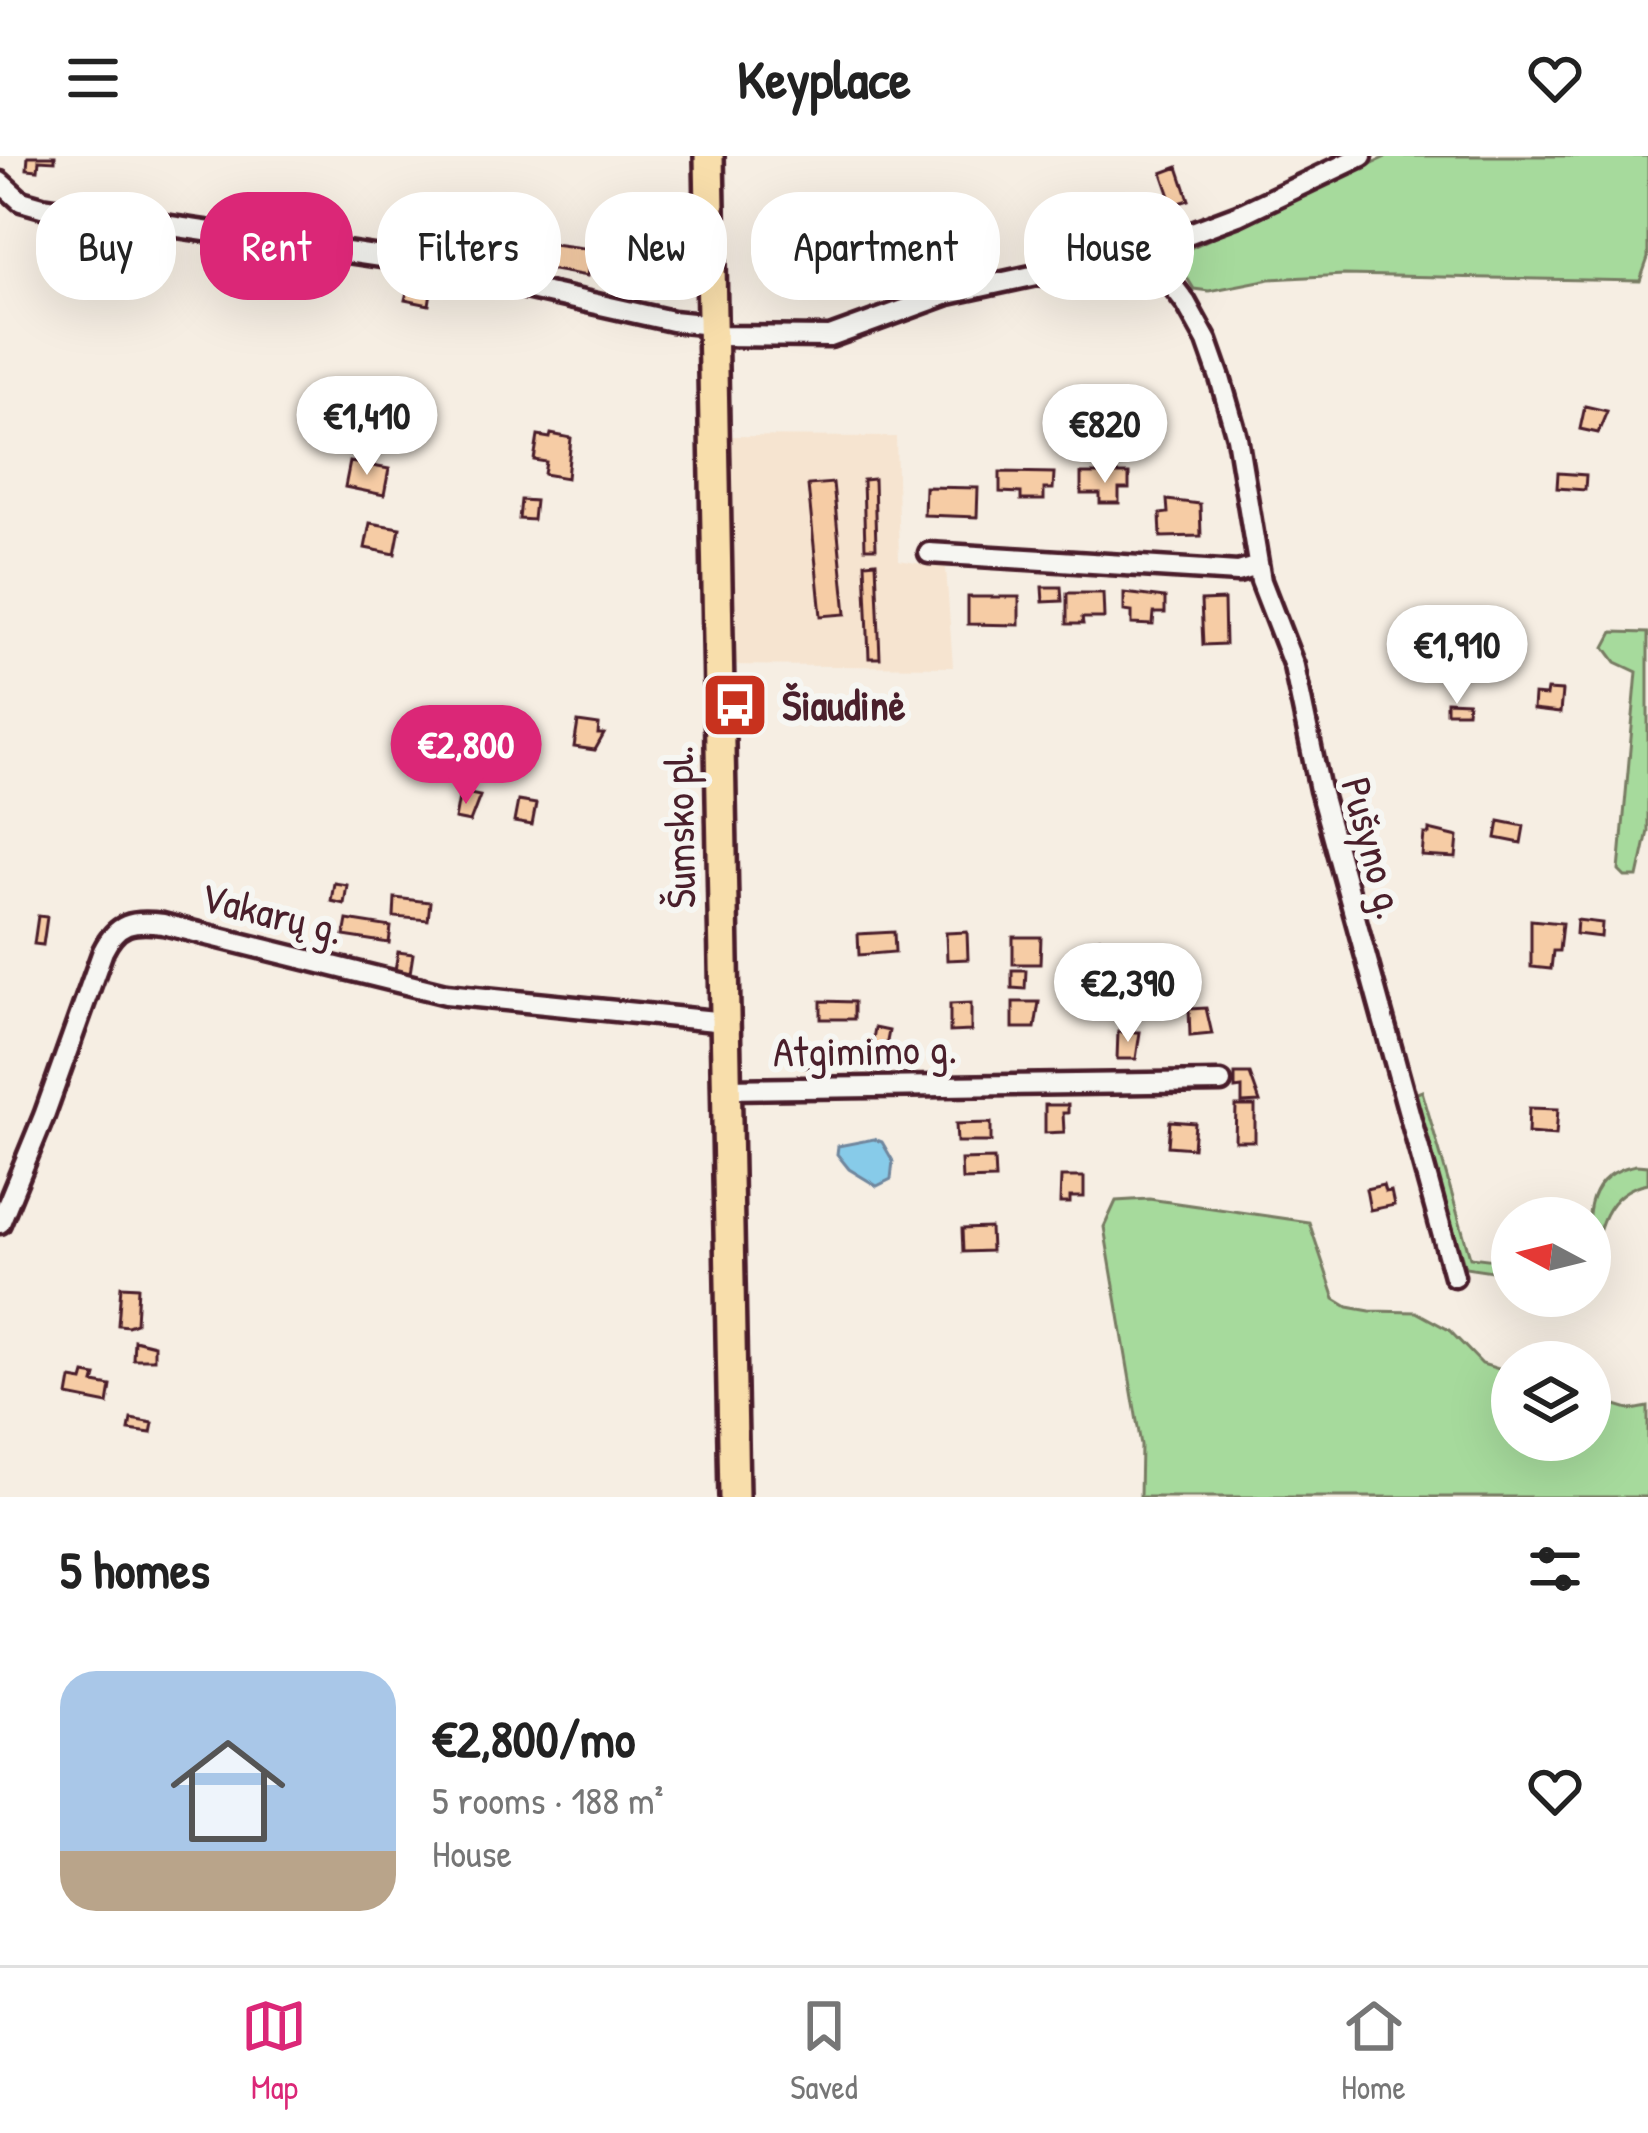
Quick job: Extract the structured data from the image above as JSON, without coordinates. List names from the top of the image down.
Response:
{
  "streets": {
    "main road": ["Šumsko pl."],
    "street": ["Pušyno g.", "Vakarų g.", "Atgimimo g."]
  },
  "crossings": [
    ["Šumsko pl.", "Vakarų g."],
    ["Šumsko pl.", "Atgimimo g."]
  ],
  "places": {
    "bus stop": ["Šiaudinė"]
  },
  "north": "left",
  "page": {
    "header": "Keyplace",
    "chip": [
      "Buy",
      "Rent",
      "Filters",
      "New",
      "Apartment",
      "House"
    ],
    "price": [
      "€1,410",
      "€820",
      "€1,910",
      "€2,800",
      "€2,390"
    ],
    "heading": "5 homes",
    "list": [
      {
        "name": "€2,800/mo",
        "note": "5 rooms · 188 m² · House"
      }
    ],
    "tabs": ["Map", "Saved", "Home"]
  }
}
